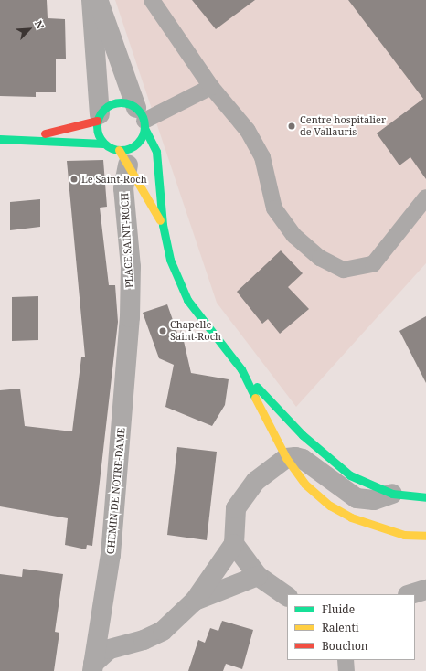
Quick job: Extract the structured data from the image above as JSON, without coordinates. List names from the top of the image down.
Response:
{
  "streets": {
    "street": ["PLACE SAINT-ROCH", "CHEMIN DE NOTRE-DAME"]
  },
  "crossings": [
    ["PLACE SAINT-ROCH", "CHEMIN DE NOTRE-DAME"]
  ],
  "places": ["Centre hospitalier de Vallauris", "Le Saint-Roch", "Chapelle Saint-Roch"],
  "legend": ["Fluide", "Ralenti", "Bouchon"],
  "north": "top right"
}
